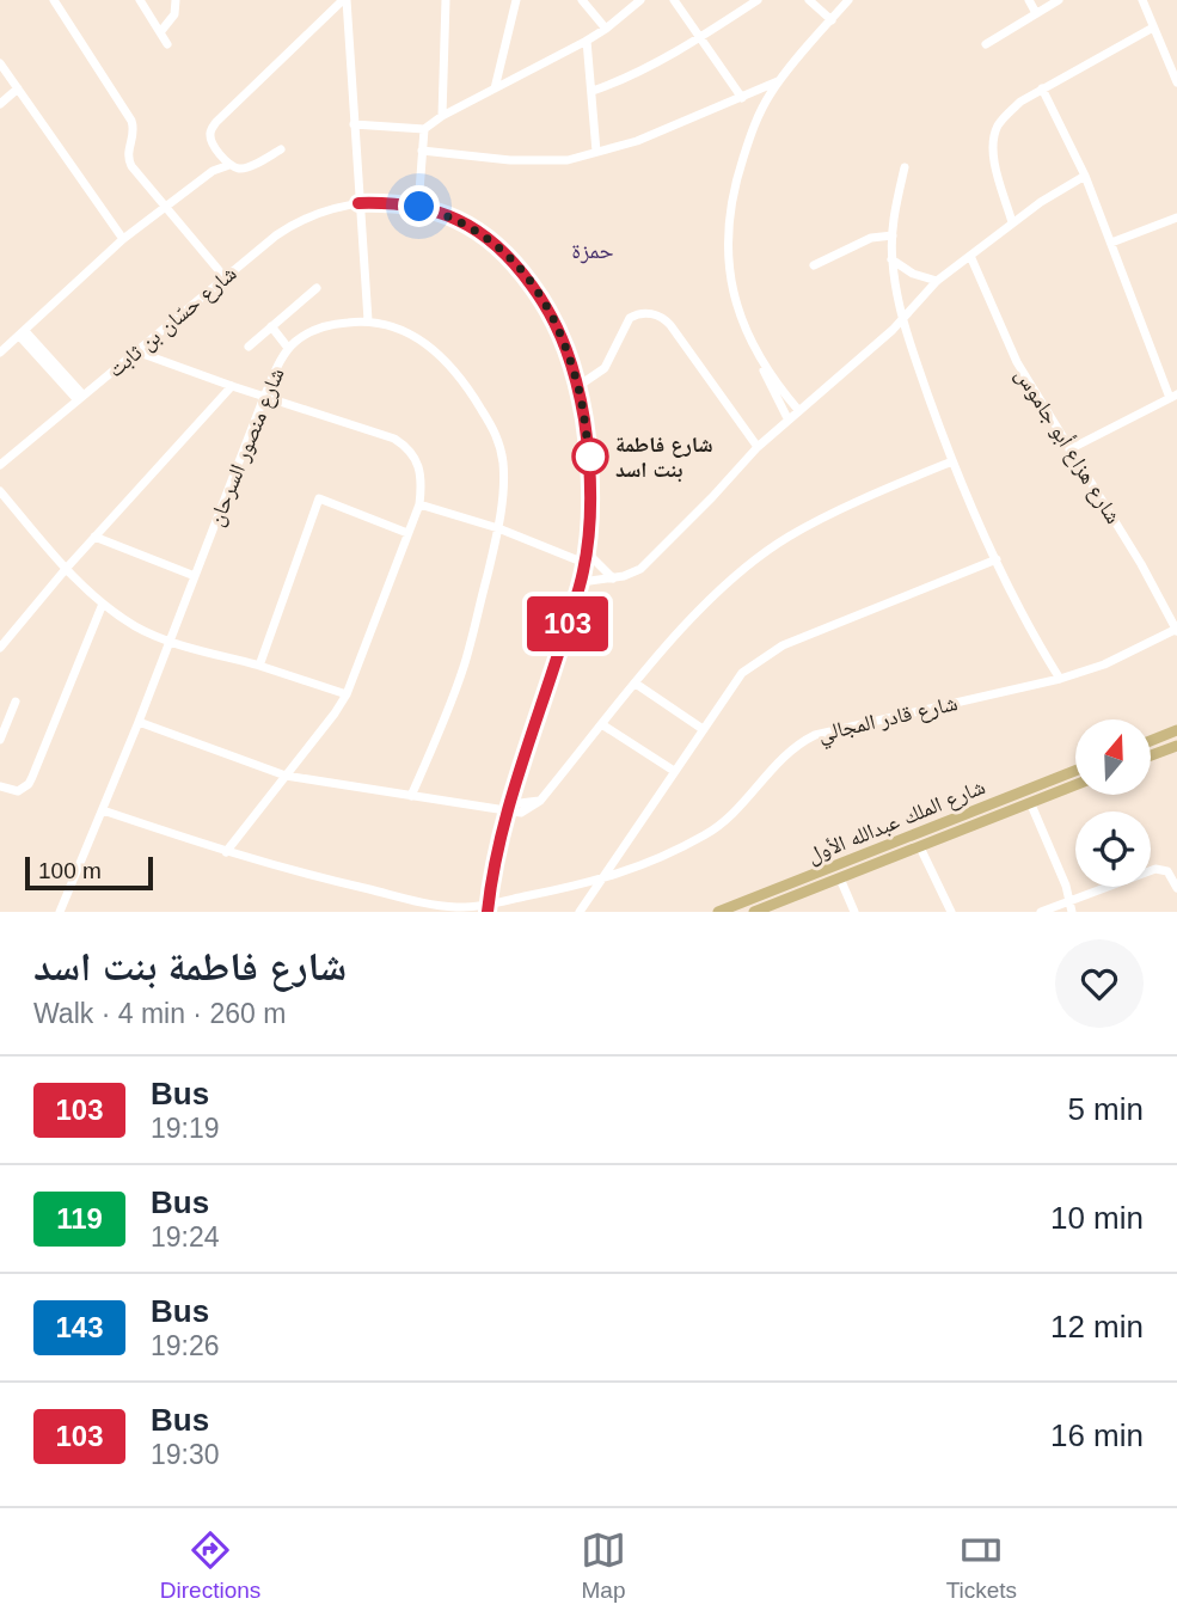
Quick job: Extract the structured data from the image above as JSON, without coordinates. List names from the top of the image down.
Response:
{
  "streets": {
    "main road": ["شارع الملك عبدالله الأول"],
    "street": [
      "شارع حسّان بن ثابت",
      "شارع هزاع أبو جاموس",
      "شارع منصور السرحان",
      "شارع قادر المجالي"
    ]
  },
  "crossings": [
    ["شارع حسّان بن ثابت", "شارع قادر المجالي"],
    ["شارع هزاع أبو جاموس", "شارع قادر المجالي"],
    ["شارع منصور السرحان", "شارع قادر المجالي"]
  ],
  "districts": ["حمزة"],
  "places": ["شارع فاطمة بنت اسد"],
  "lines": ["bus line 103"],
  "scale_bar": "100 m",
  "north": "top",
  "page": {
    "on_map": "103",
    "scale": "100 m",
    "heading": ["شارع فاطمة بنت اسد", "Walk · 4 min · 260 m"],
    "list": [
      {
        "mark": "103",
        "name": "Bus",
        "note": "19:19",
        "value": "5 min"
      },
      {
        "mark": "119",
        "name": "Bus",
        "note": "19:24",
        "value": "10 min"
      },
      {
        "mark": "143",
        "name": "Bus",
        "note": "19:26",
        "value": "12 min"
      },
      {
        "mark": "103",
        "name": "Bus",
        "note": "19:30",
        "value": "16 min"
      }
    ],
    "tabs": ["Directions", "Map", "Tickets"]
  }
}
